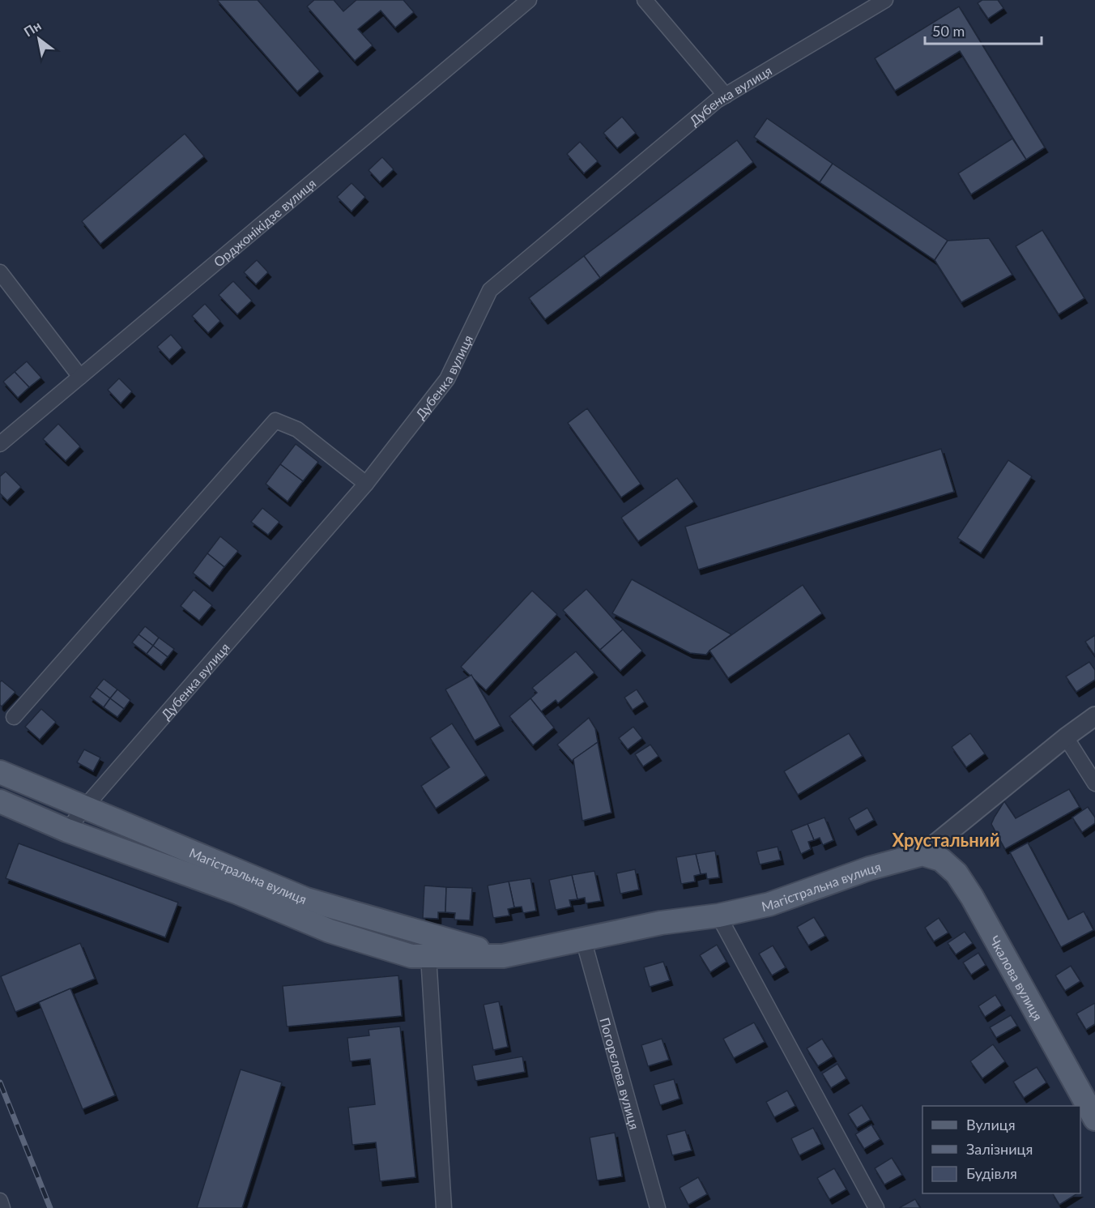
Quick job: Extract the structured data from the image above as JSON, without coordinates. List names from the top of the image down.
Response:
{
  "streets": {
    "main road": ["Магістральна вулиця", "Чкалова вулиця"],
    "street": ["Дубенка вулиця", "Орджонікідзе вулиця", "Погорєлова вулиця"]
  },
  "crossings": [
    ["Дубенка вулиця", "Магістральна вулиця"],
    ["Магістральна вулиця", "Чкалова вулиця"],
    ["Магістральна вулиця", "Погорєлова вулиця"]
  ],
  "districts": ["Хрустальний"],
  "legend": ["Вулиця", "Залізниця", "Будівля"],
  "scale_bar": "50 m",
  "north": "top left"
}
